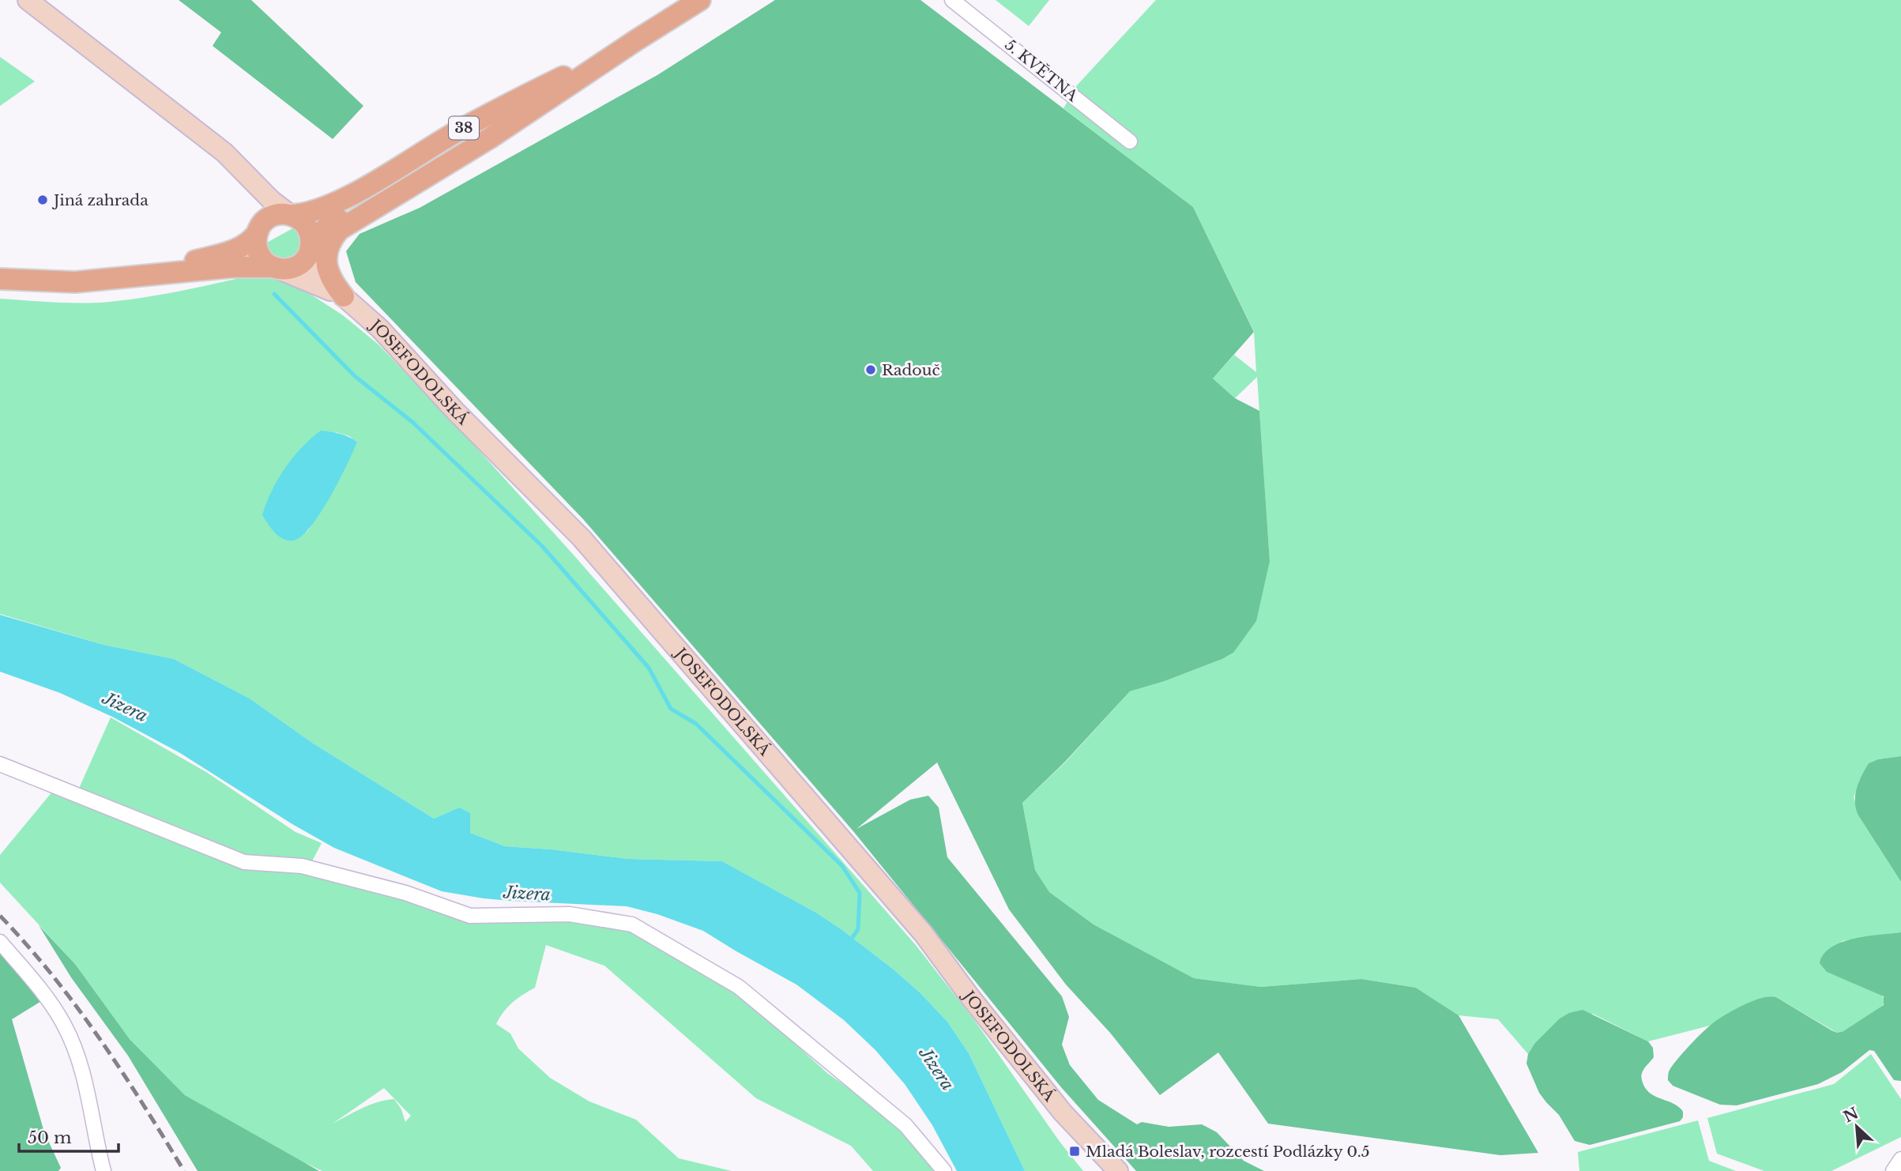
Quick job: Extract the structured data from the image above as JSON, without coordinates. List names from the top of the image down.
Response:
{
  "streets": {
    "main road": ["38", "JOSEFODOLSKÁ"],
    "street": ["5. KVĚTNA"]
  },
  "crossings": [
    ["38", "JOSEFODOLSKÁ"]
  ],
  "water": ["Jizera"],
  "places": {
    "other": ["Jiná zahrada", "Radouč"],
    "transit": ["Mladá Boleslav, rozcestí Podlázky 0.5"]
  },
  "scale_bar": "50 m",
  "north": "top left"
}
